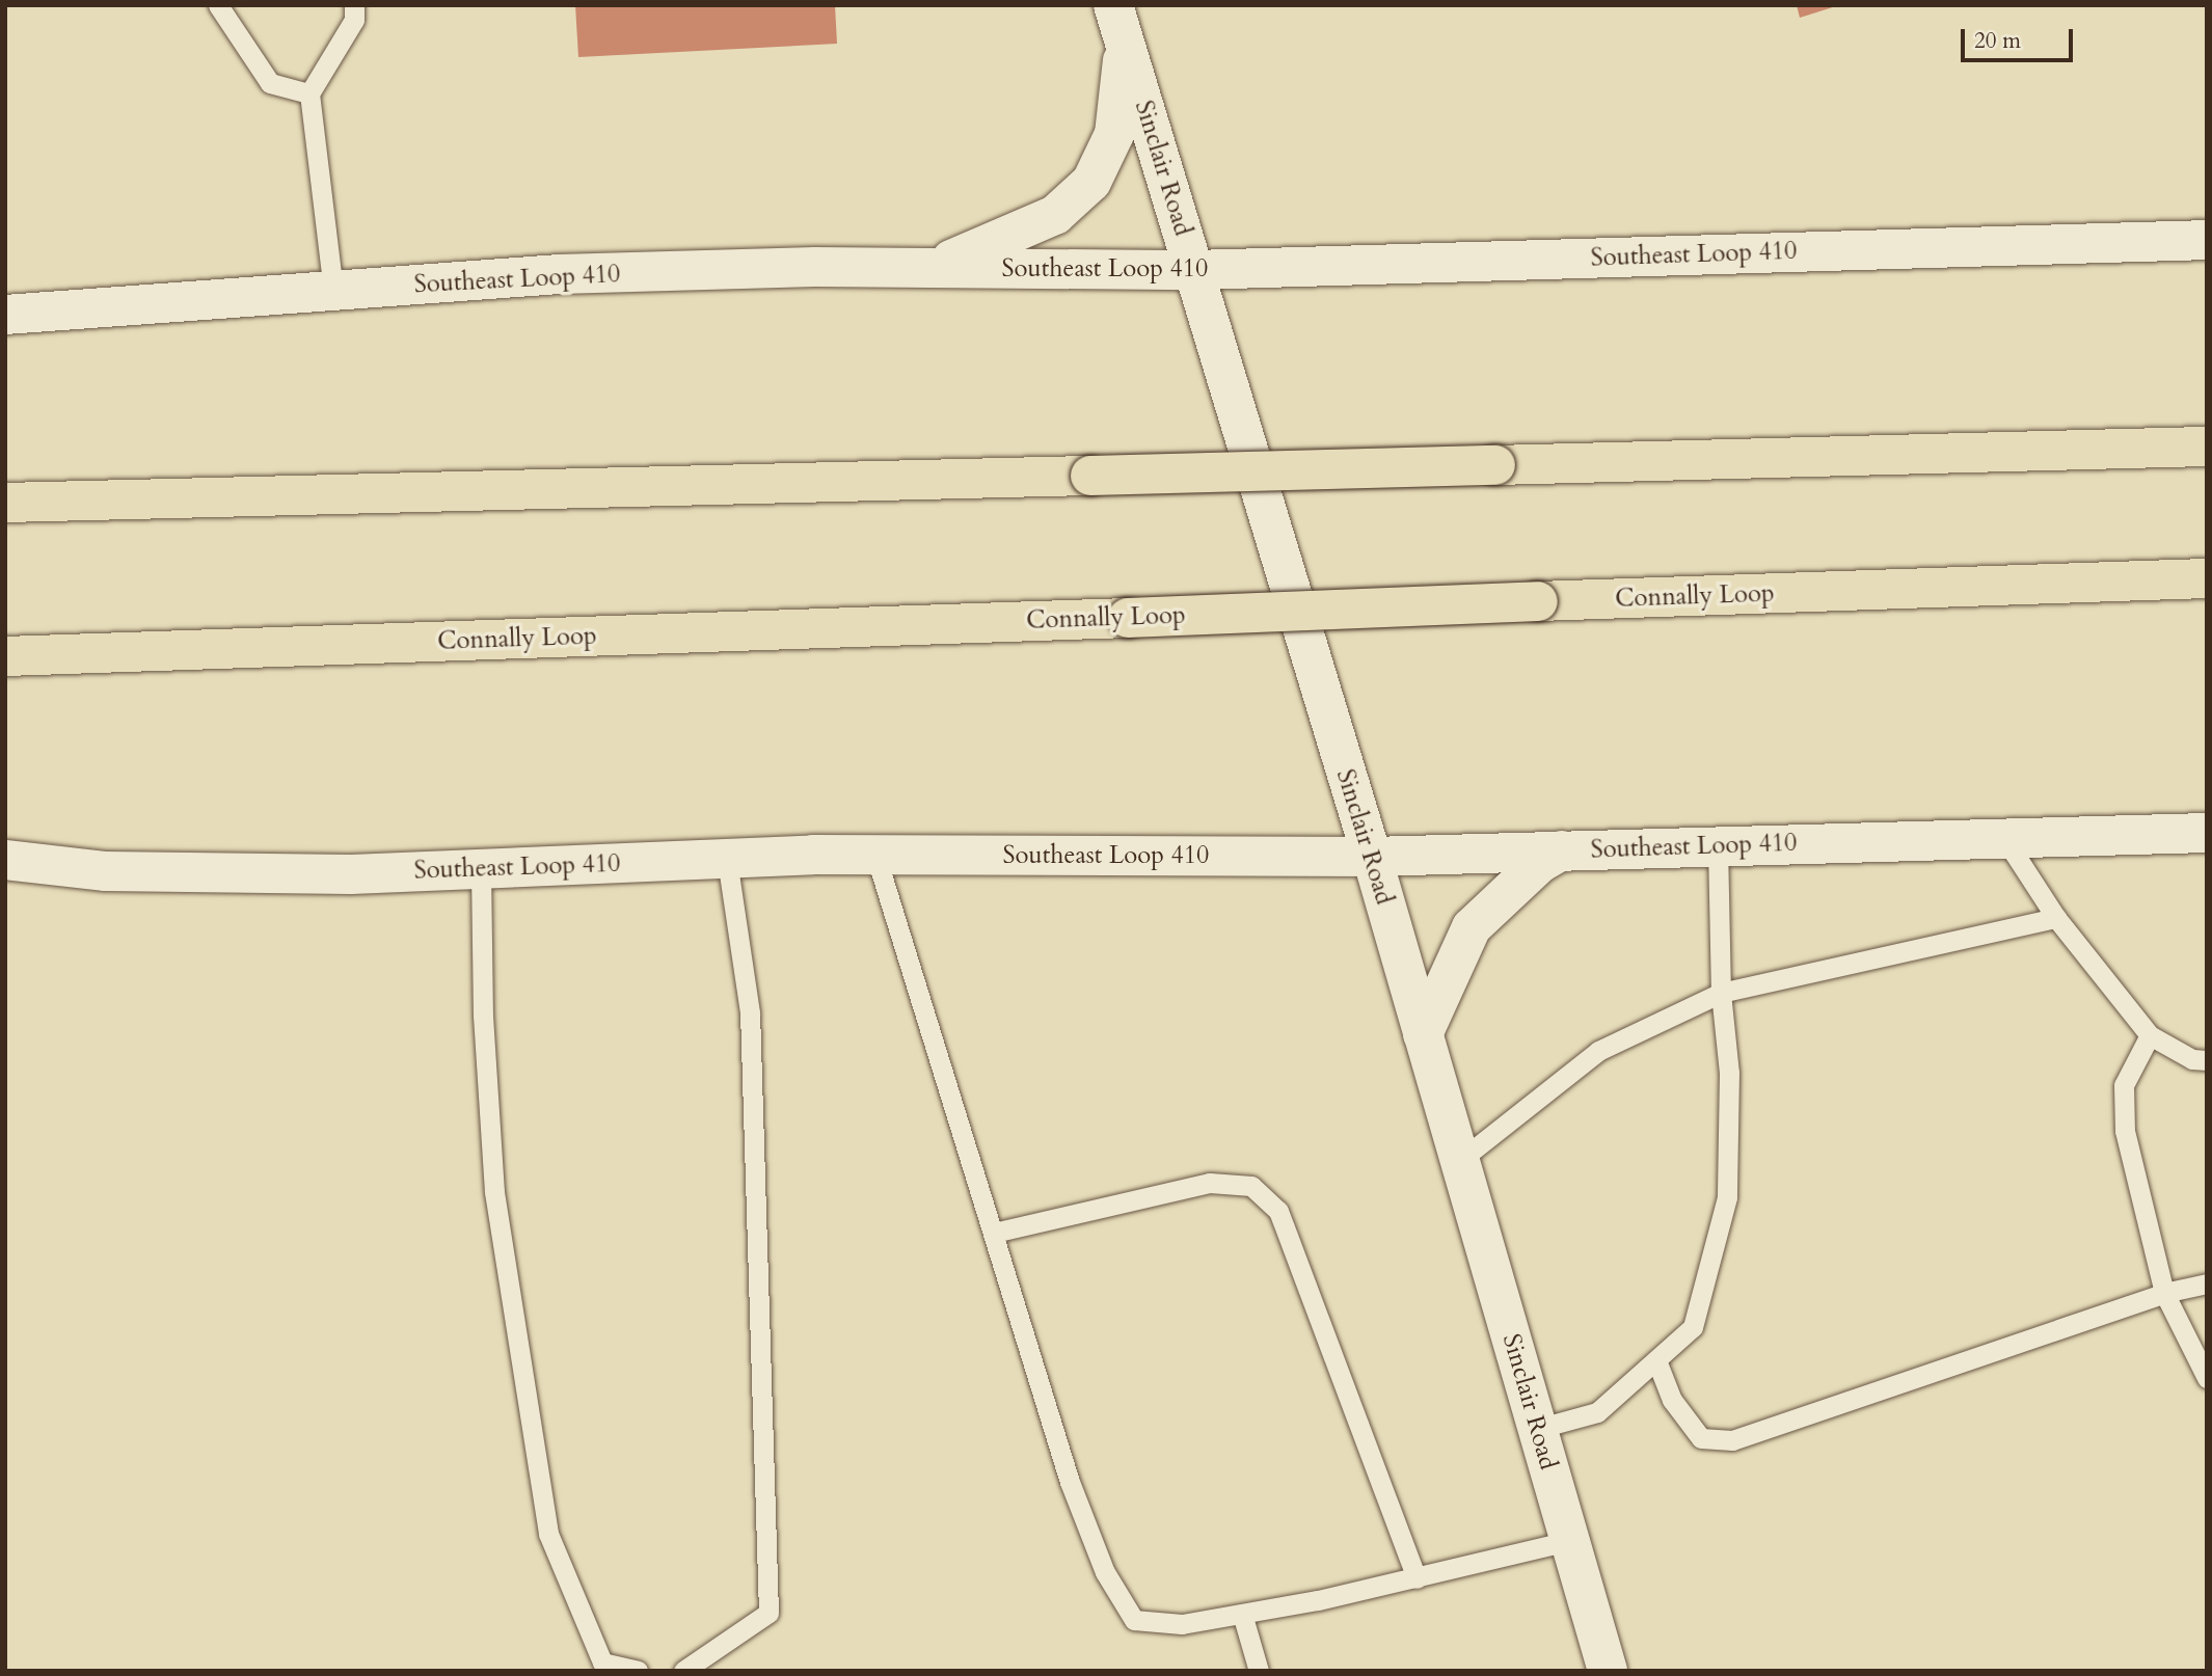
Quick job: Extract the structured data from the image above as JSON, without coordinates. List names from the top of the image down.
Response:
{
  "streets": {
    "highway": ["Connally Loop"],
    "main road": ["Sinclair Road", "Southeast Loop 410"]
  },
  "crossings": [
    ["Sinclair Road", "Southeast Loop 410"]
  ],
  "scale_bar": "20 m"
}
